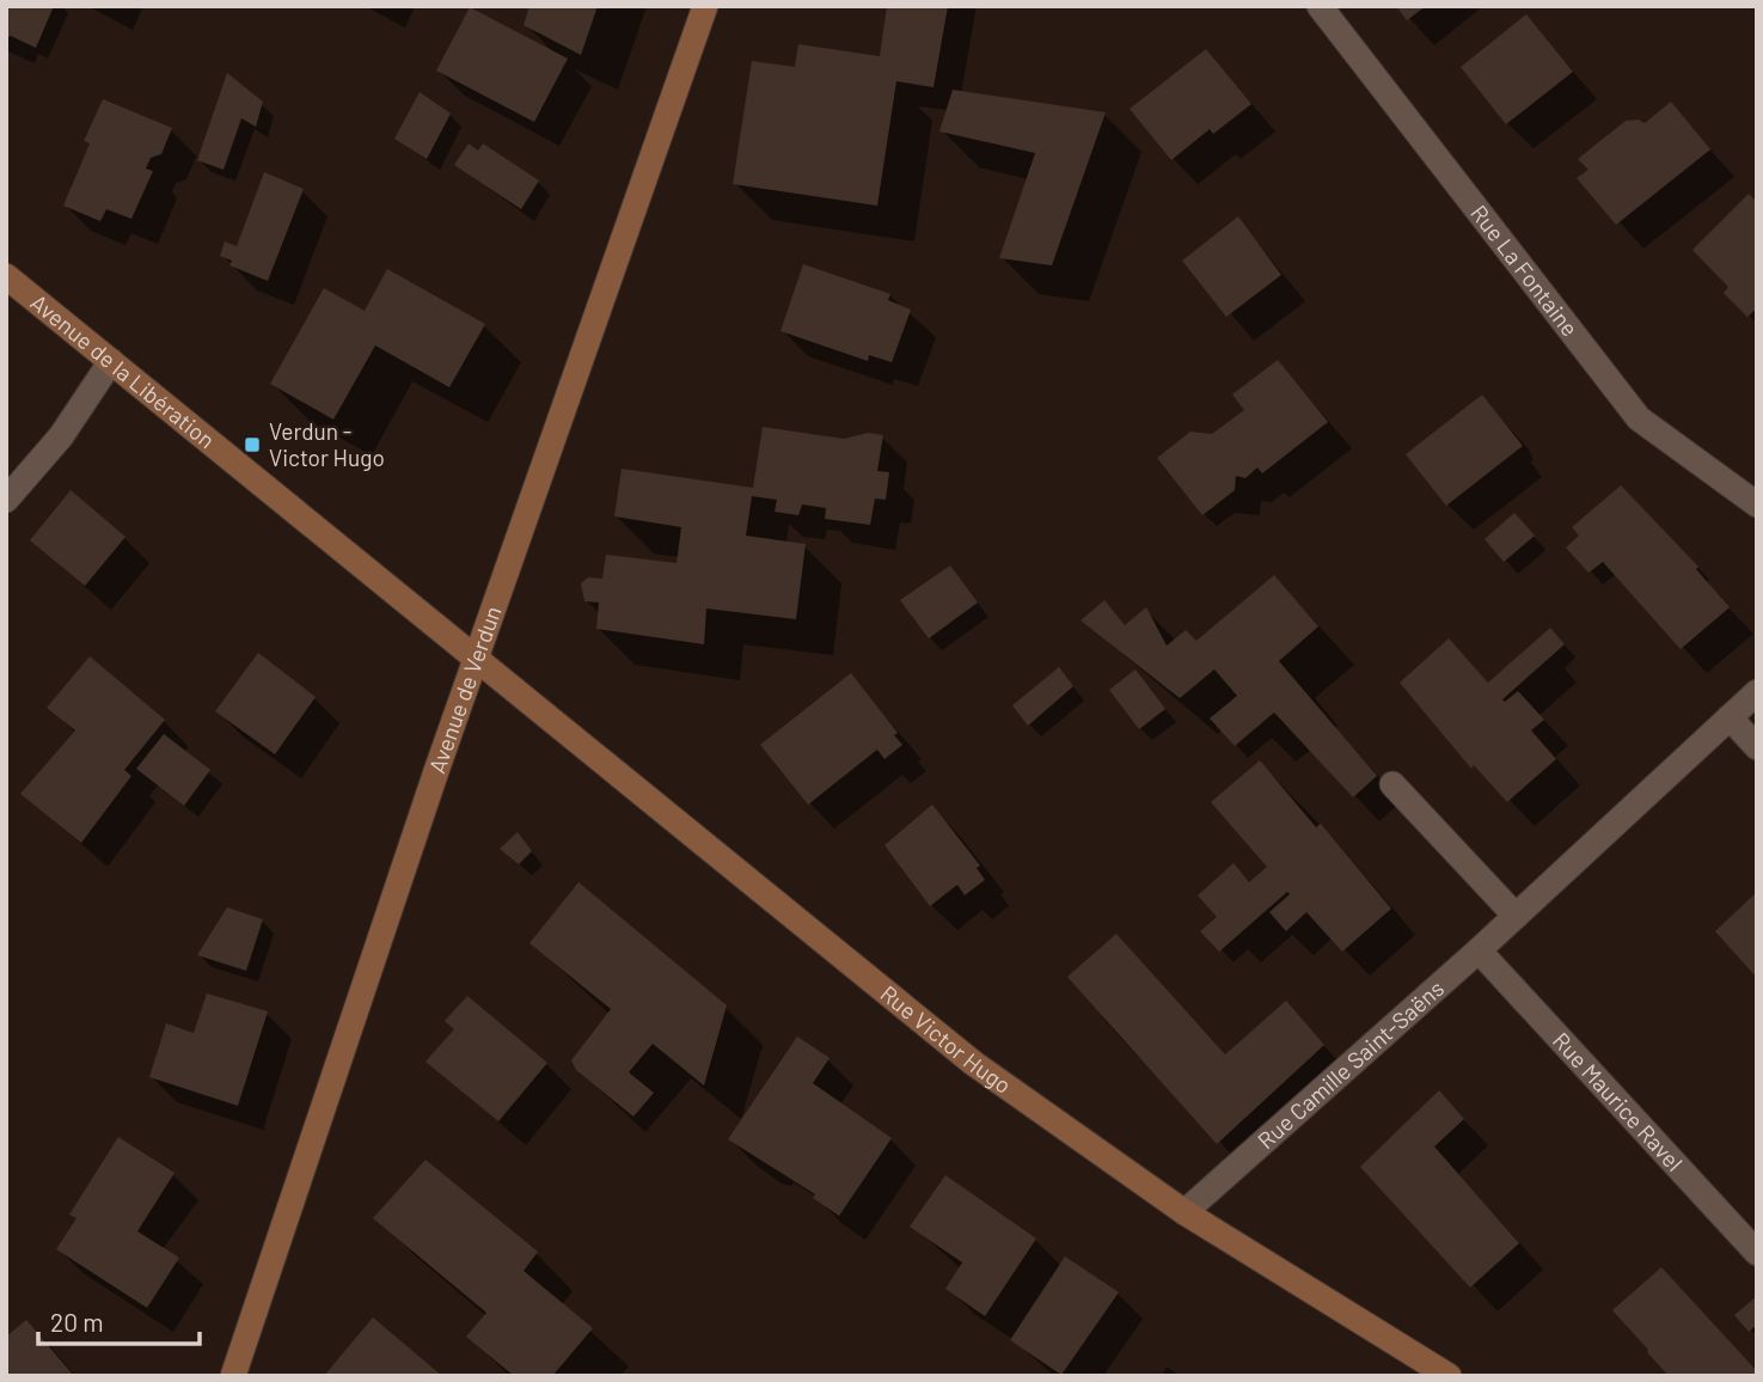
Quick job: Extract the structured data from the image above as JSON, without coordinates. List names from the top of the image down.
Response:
{
  "streets": {
    "street": [
      "Rue La Fontaine",
      "Avenue de la Libération",
      "Avenue de Verdun",
      "Rue Victor Hugo",
      "Rue Camille Saint-Saëns",
      "Rue Maurice Ravel"
    ]
  },
  "crossings": [
    ["Avenue de la Libération", "Avenue de Verdun"],
    ["Avenue de la Libération", "Rue Victor Hugo"],
    ["Avenue de Verdun", "Rue Victor Hugo"],
    ["Rue Victor Hugo", "Rue Camille Saint-Saëns"],
    ["Rue Camille Saint-Saëns", "Rue Maurice Ravel"]
  ],
  "places": {
    "transit": ["Verdun - Victor Hugo"]
  },
  "scale_bar": "20 m"
}
